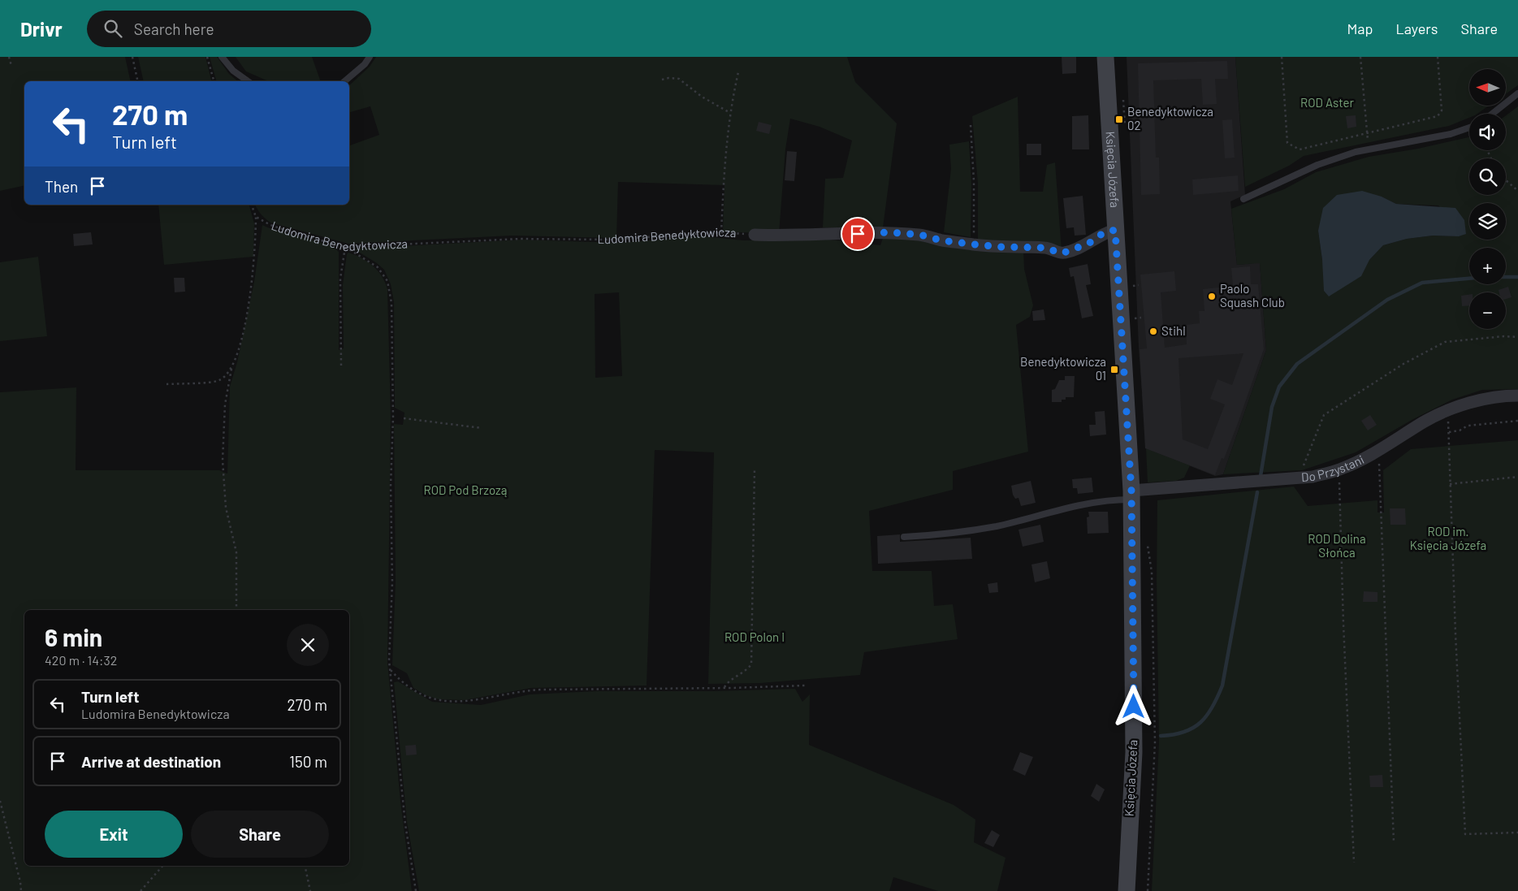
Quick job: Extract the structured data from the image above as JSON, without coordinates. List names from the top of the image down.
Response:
{
  "streets": {
    "main road": ["Księcia Józefa"],
    "street": ["Ludomira Benedyktowicza", "Do Przystani"]
  },
  "crossings": [
    ["Księcia Józefa", "Ludomira Benedyktowicza"],
    ["Księcia Józefa", "Do Przystani"]
  ],
  "parks": [
    "ROD Aster",
    "ROD Pod Brzozą",
    "ROD im. Księcia Józefa",
    "ROD Dolina Słońca",
    "ROD Polon I"
  ],
  "places": {
    "transit": ["Benedyktowicza 02", "Benedyktowicza 01"],
    "other": ["Paolo Squash Club", "Stihl"]
  },
  "north": "left",
  "page": {
    "header": "Drivr",
    "search": "Search here",
    "nav": ["Map", "Layers", "Share"],
    "map_buttons": ["+", "−"],
    "turn": ["270 m", "Turn left"],
    "then": "Then",
    "heading": ["6 min", "420 m · 14:32"],
    "list": [
      {
        "name": "Turn left",
        "note": "Ludomira Benedyktowicza",
        "value": "270 m"
      },
      {
        "name": "Arrive at destination",
        "value": "150 m"
      }
    ],
    "buttons": ["Exit", "Share"]
  }
}
